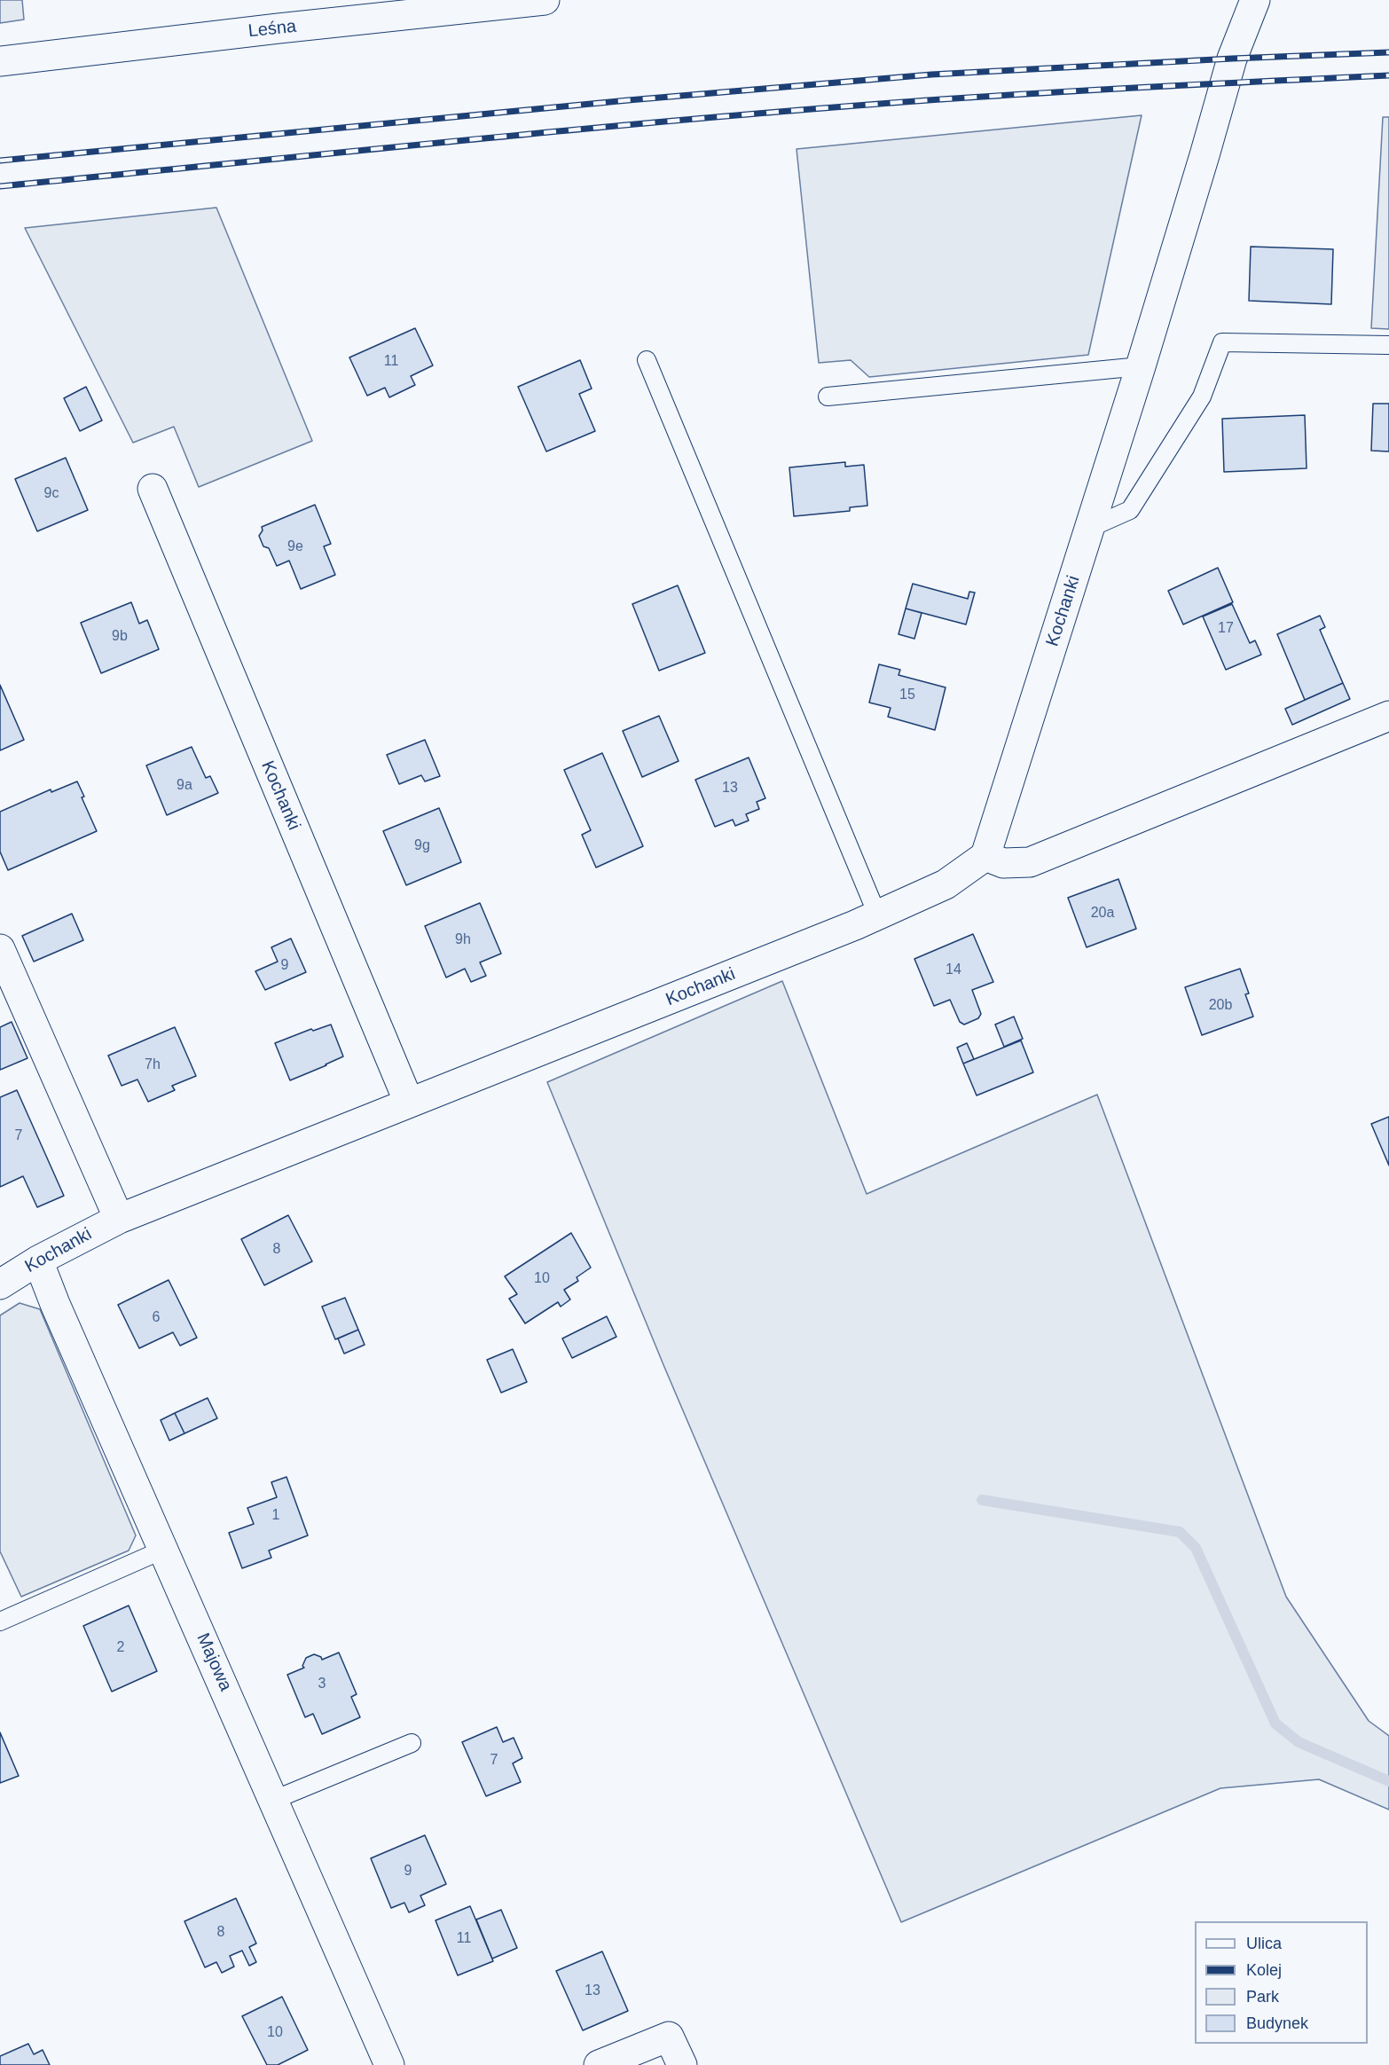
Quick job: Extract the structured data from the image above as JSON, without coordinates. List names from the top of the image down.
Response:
{
  "streets": {
    "street": ["Leśna", "Kochanki", "Majowa"]
  },
  "crossings": [
    ["Kochanki", "Majowa"]
  ],
  "house_numbers": [
    "11",
    "9c",
    "9e",
    "17",
    "9b",
    "15",
    "9a",
    "13",
    "9g",
    "20a",
    "9h",
    "9",
    "14",
    "20b",
    "7h",
    "7",
    "8",
    "10",
    "6",
    "1",
    "2",
    "3",
    "7",
    "9",
    "8",
    "11",
    "13",
    "10"
  ],
  "legend": [
    "Ulica",
    "Kolej",
    "Park",
    "Budynek"
  ]
}
